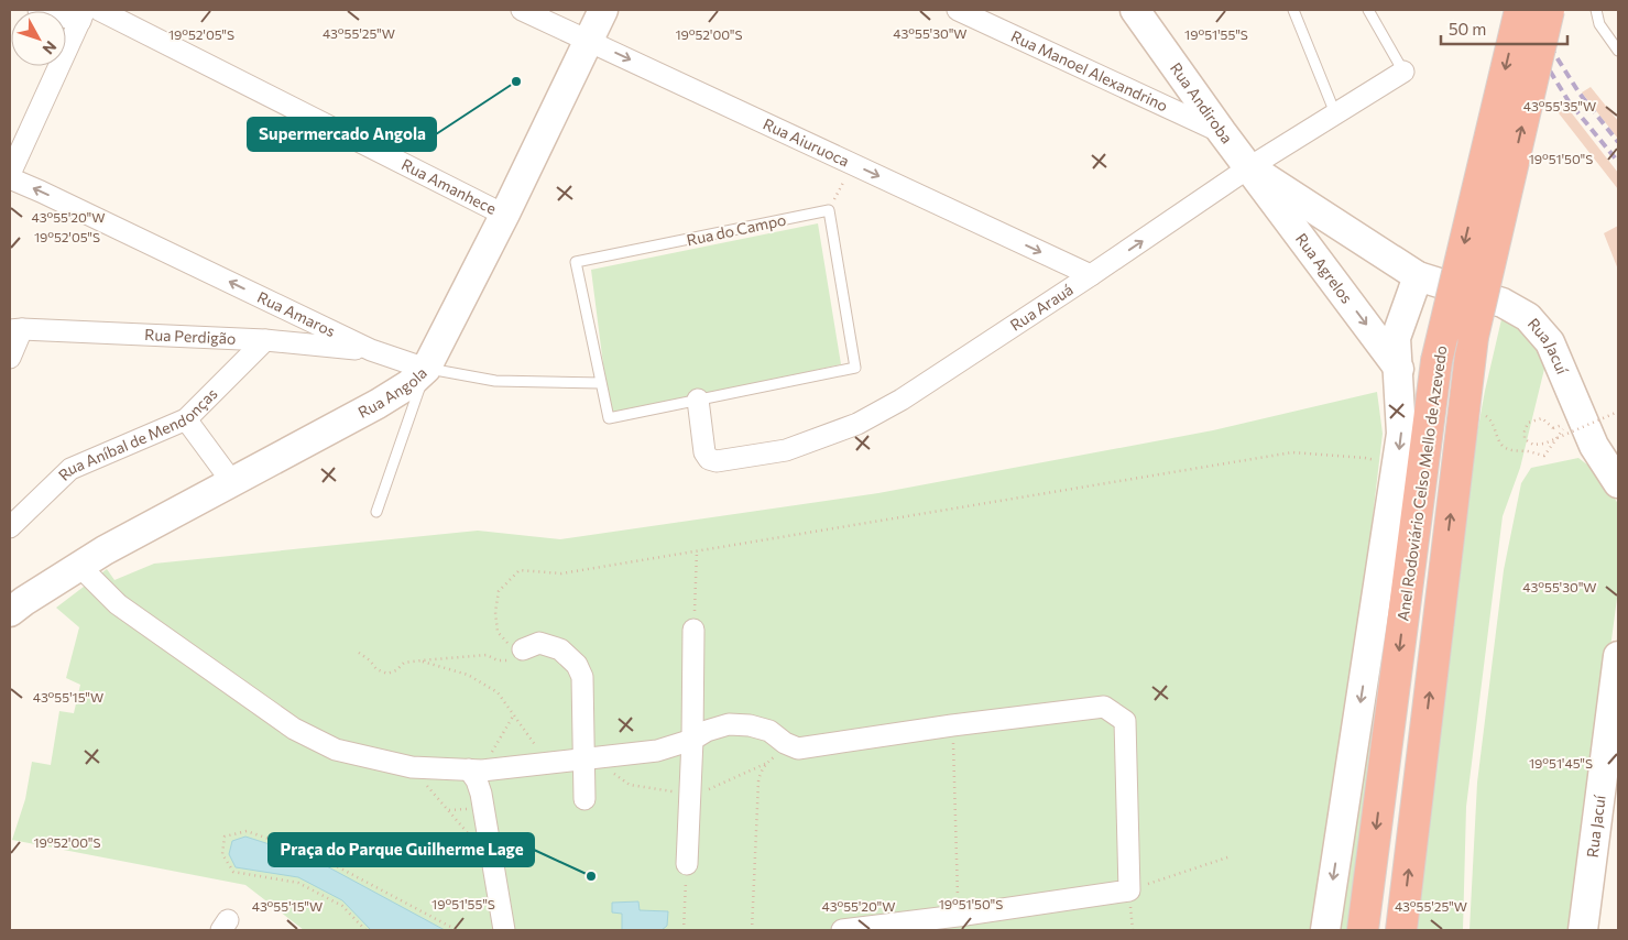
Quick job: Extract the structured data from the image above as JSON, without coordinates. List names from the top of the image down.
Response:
{
  "streets": {
    "highway": ["Anel Rodoviário Celso Mello de Azevedo"],
    "street": [
      "Rua Manoel Alexandrino",
      "Rua Andiroba",
      "Rua Aiuruoca",
      "Rua Amanhece",
      "Rua Agrelos",
      "Rua Arauá",
      "Rua Amaros",
      "Rua Perdigão",
      "Rua Jacuí",
      "Rua Angola",
      "Rua Aníbal de Mendonças"
    ],
    "lane": ["Rua do Campo"]
  },
  "crossings": [
    ["Rua Manoel Alexandrino", "Rua Andiroba"],
    ["Rua Andiroba", "Rua Agrelos"],
    ["Rua Andiroba", "Rua Arauá"],
    ["Rua Aiuruoca", "Rua Arauá"],
    ["Rua Aiuruoca", "Rua Angola"],
    ["Rua Amanhece", "Rua Angola"],
    ["Rua do Campo", "Rua Arauá"],
    ["Rua do Campo", "Rua Amaros"],
    ["Rua Agrelos", "Rua Arauá"],
    ["Rua Agrelos", "Anel Rodoviário Celso Mello de Azevedo"],
    ["Rua Amaros", "Rua Perdigão"],
    ["Rua Amaros", "Rua Angola"],
    ["Rua Perdigão", "Rua Aníbal de Mendonças"],
    ["Rua Jacuí", "Anel Rodoviário Celso Mello de Azevedo"]
  ],
  "one_way": ["Rua Aiuruoca", "Rua Amaros"],
  "places": ["Supermercado Angola", "Praça do Parque Guilherme Lage"],
  "scale_bar": "50 m",
  "north": "bottom right",
  "coordinates": [
    "43°55'30\"W",
    "43°55'25\"W",
    "19°52'05\"S",
    "19°52'00\"S",
    "19°51'55\"S",
    "43°55'35\"W",
    "19°51'50\"S",
    "43°55'20\"W",
    "43°55'15\"W",
    "19°51'45\"S"
  ]
}
